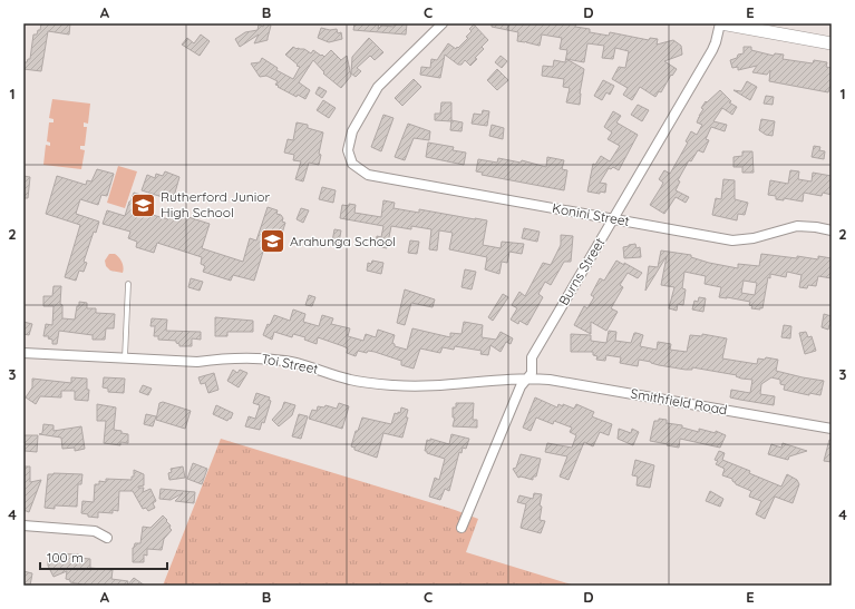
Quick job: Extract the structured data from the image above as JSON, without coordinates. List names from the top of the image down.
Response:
{
  "streets": {
    "street": [
      "Konini Street",
      "Burns Street",
      "Toi Street",
      "Smithfield Road"
    ]
  },
  "crossings": [
    ["Konini Street", "Burns Street"],
    ["Burns Street", "Toi Street"],
    ["Burns Street", "Smithfield Road"],
    ["Toi Street", "Smithfield Road"]
  ],
  "places": {
    "school or university": ["Rutherford Junior High School", "Arahunga School"]
  },
  "scale_bar": "100 m",
  "grid": {
    "columns": [
      "A",
      "B",
      "C",
      "D",
      "E"
    ],
    "rows": [
      "1",
      "2",
      "3",
      "4"
    ]
  }
}
